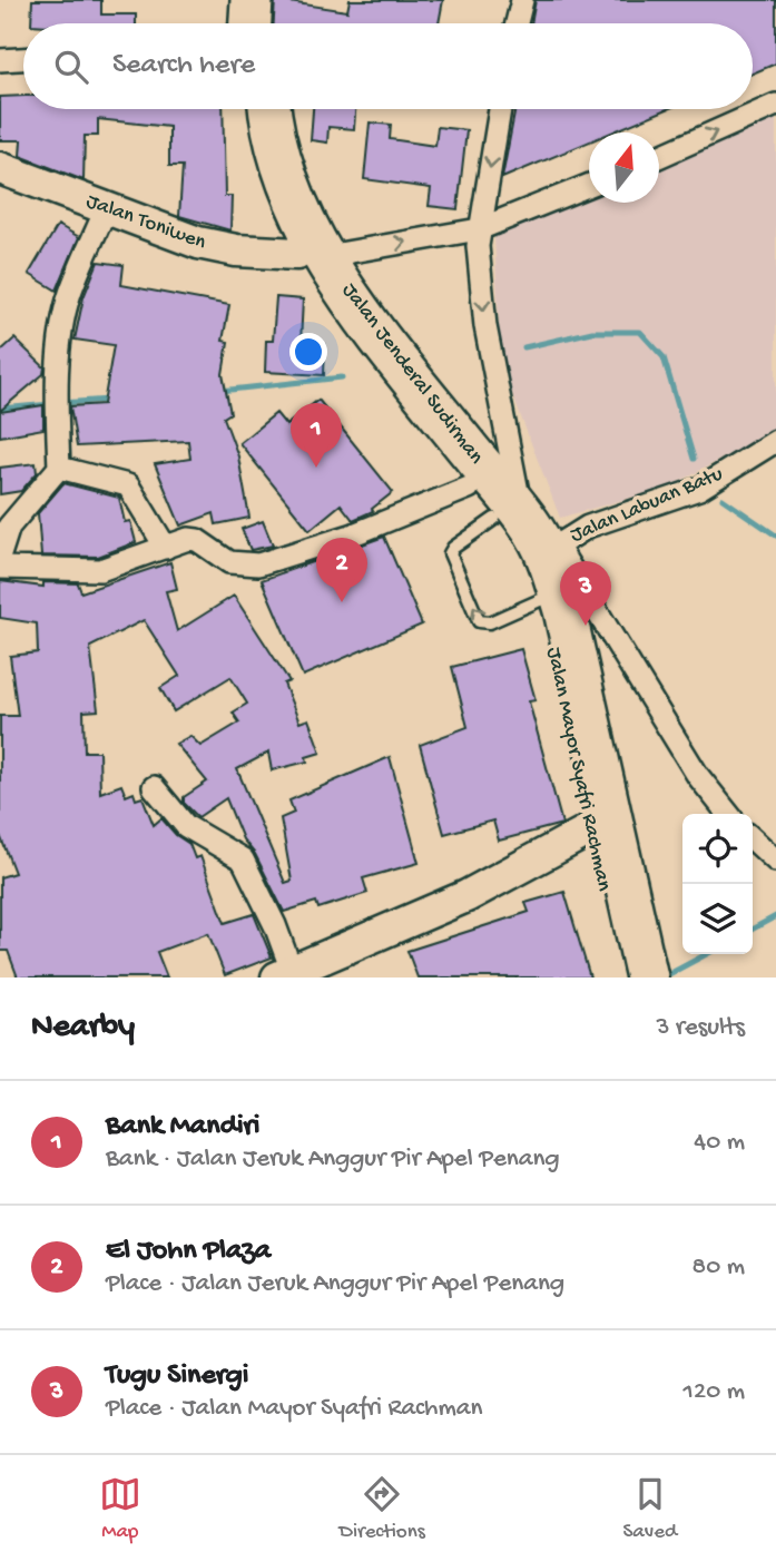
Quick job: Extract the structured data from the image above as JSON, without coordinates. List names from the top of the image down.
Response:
{
  "streets": {
    "highway": ["Jalan Jenderal Sudirman", "Jalan Mayor Syafri Rachman"],
    "street": ["Jalan Toniwen", "Jalan Labuan Batu"]
  },
  "crossings": [
    ["Jalan Toniwen", "Jalan Jenderal Sudirman"],
    ["Jalan Jenderal Sudirman", "Jalan Labuan Batu"],
    ["Jalan Jenderal Sudirman", "Jalan Mayor Syafri Rachman"],
    ["Jalan Labuan Batu", "Jalan Mayor Syafri Rachman"]
  ],
  "north": "top",
  "page": {
    "search": "Search here",
    "pins": ["1", "2", "3"],
    "heading": ["Nearby", "3 results"],
    "list": [
      {
        "mark": "1",
        "name": "Bank Mandiri",
        "note": "Bank · Jalan Jeruk Anggur Pir Apel Penang",
        "value": "40 m"
      },
      {
        "mark": "2",
        "name": "El John Plaza",
        "note": "Place · Jalan Jeruk Anggur Pir Apel Penang",
        "value": "80 m"
      },
      {
        "mark": "3",
        "name": "Tugu Sinergi",
        "note": "Place · Jalan Mayor Syafri Rachman",
        "value": "120 m"
      }
    ],
    "nav": ["Map", "Directions", "Saved"]
  }
}
